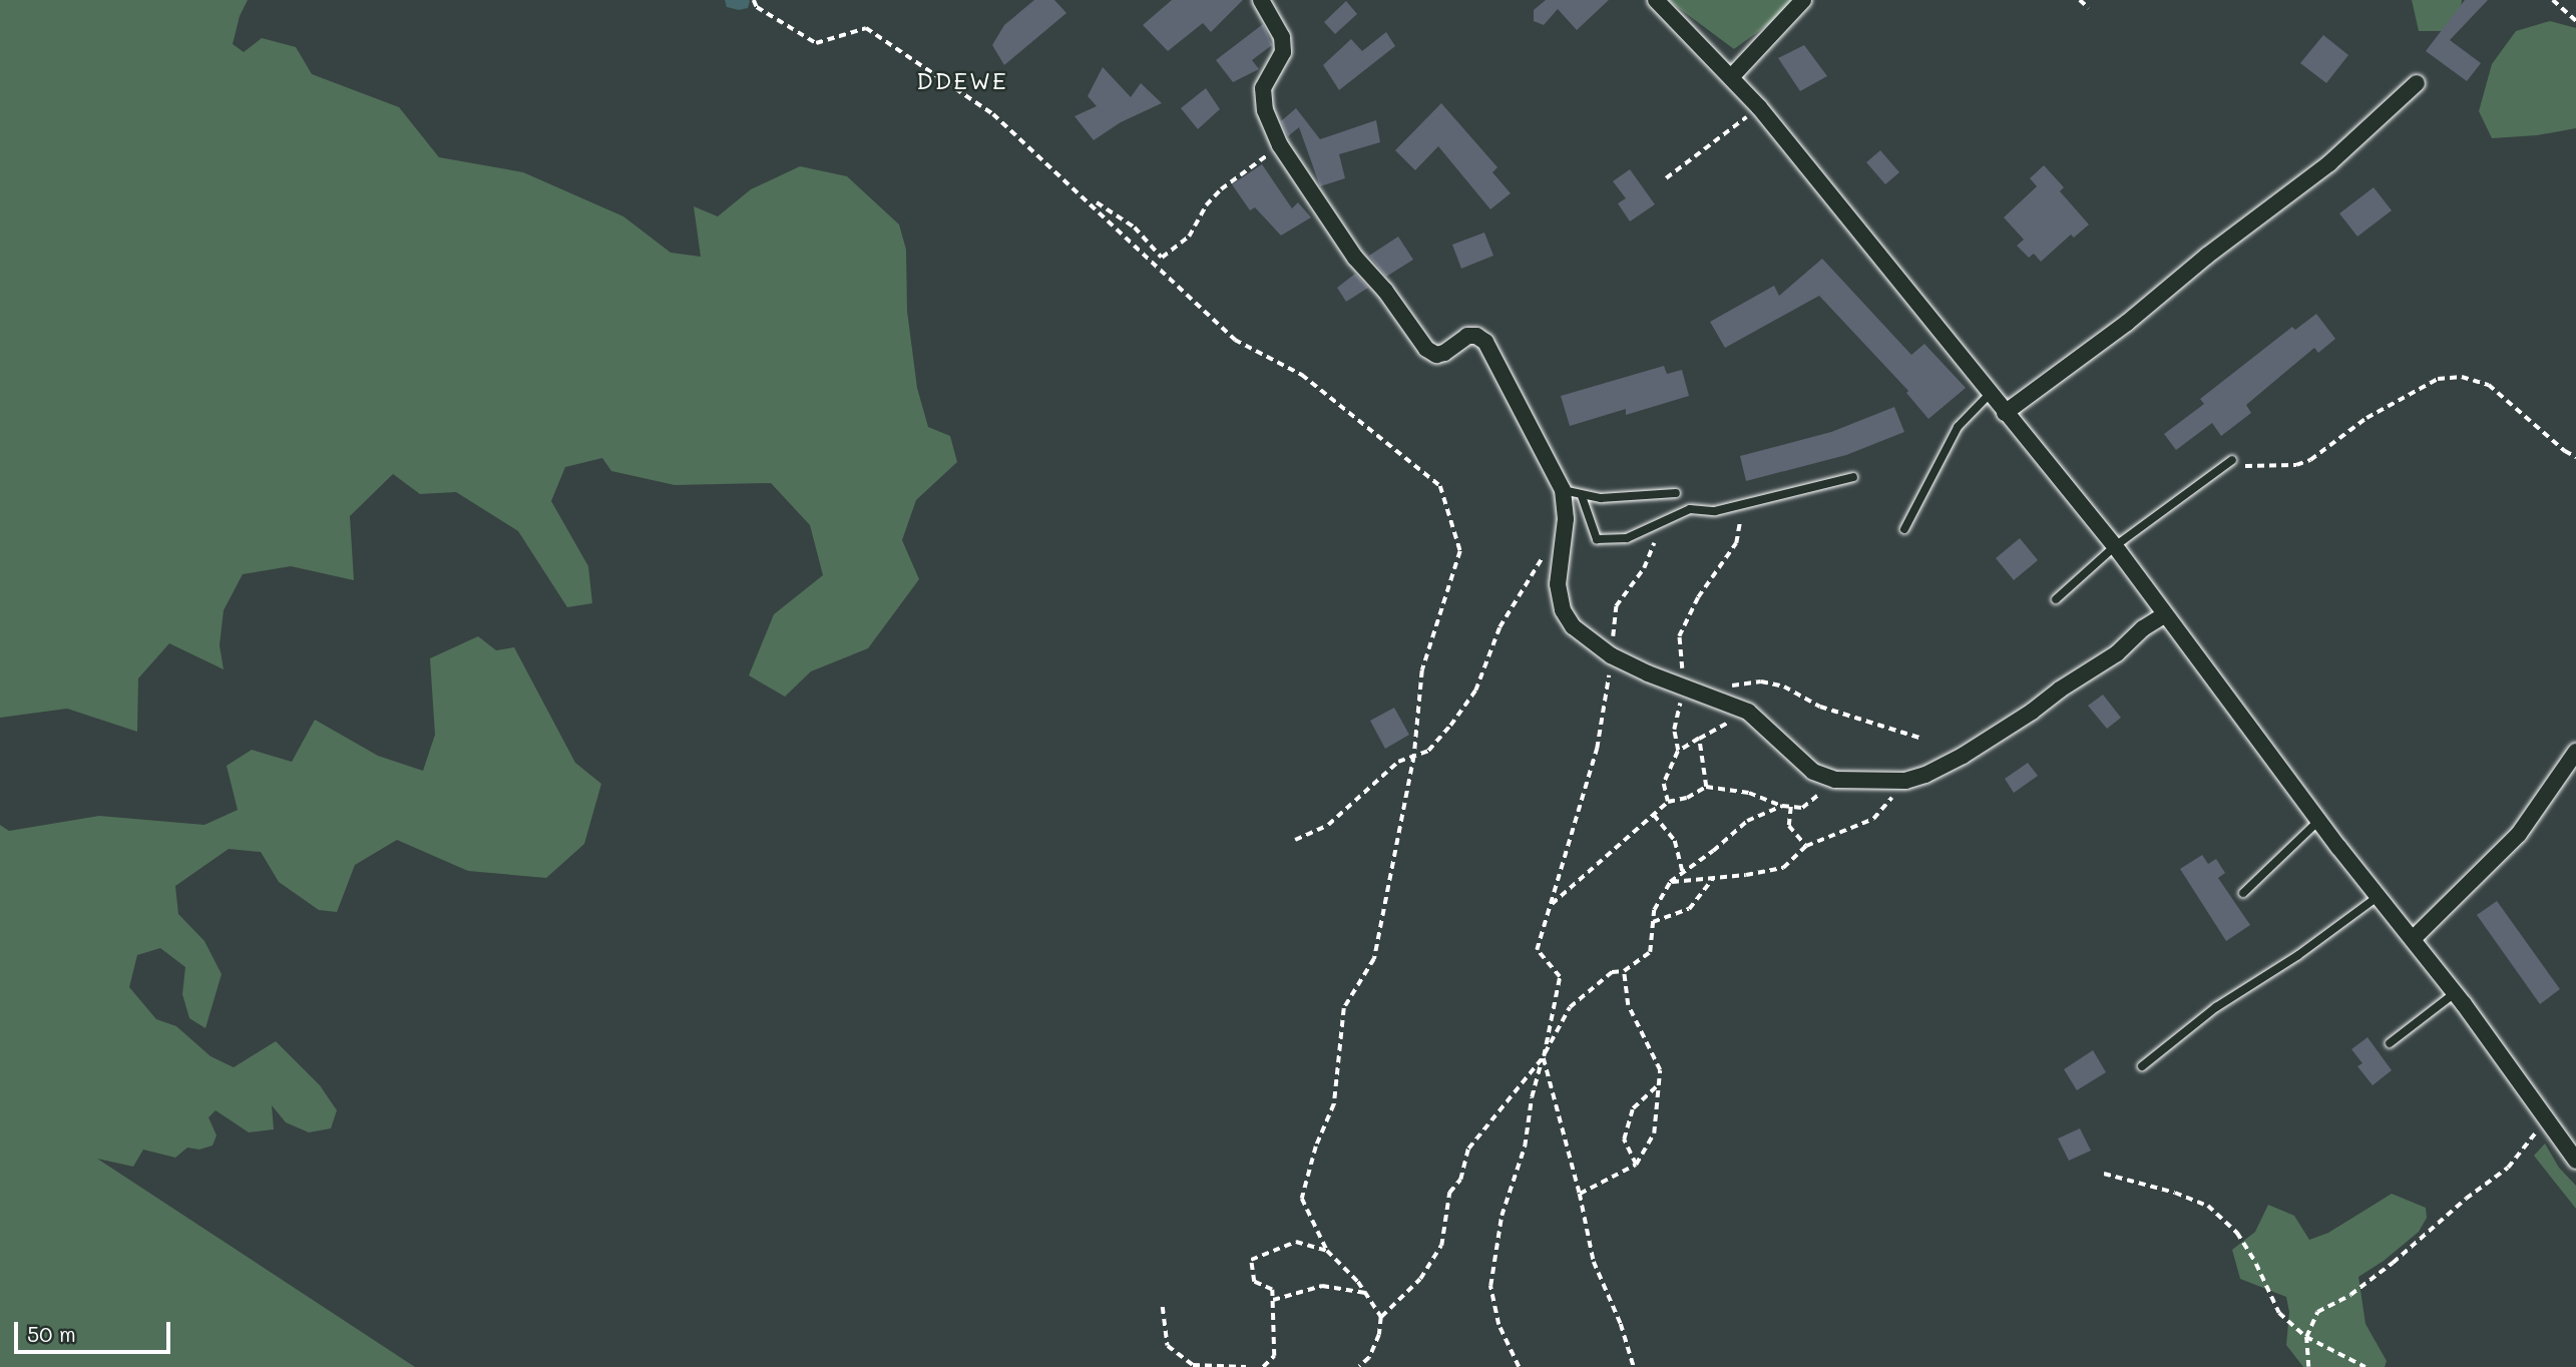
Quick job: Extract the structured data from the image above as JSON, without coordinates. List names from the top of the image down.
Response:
{
  "districts": ["DDEWE"],
  "scale_bar": "50 m"
}
